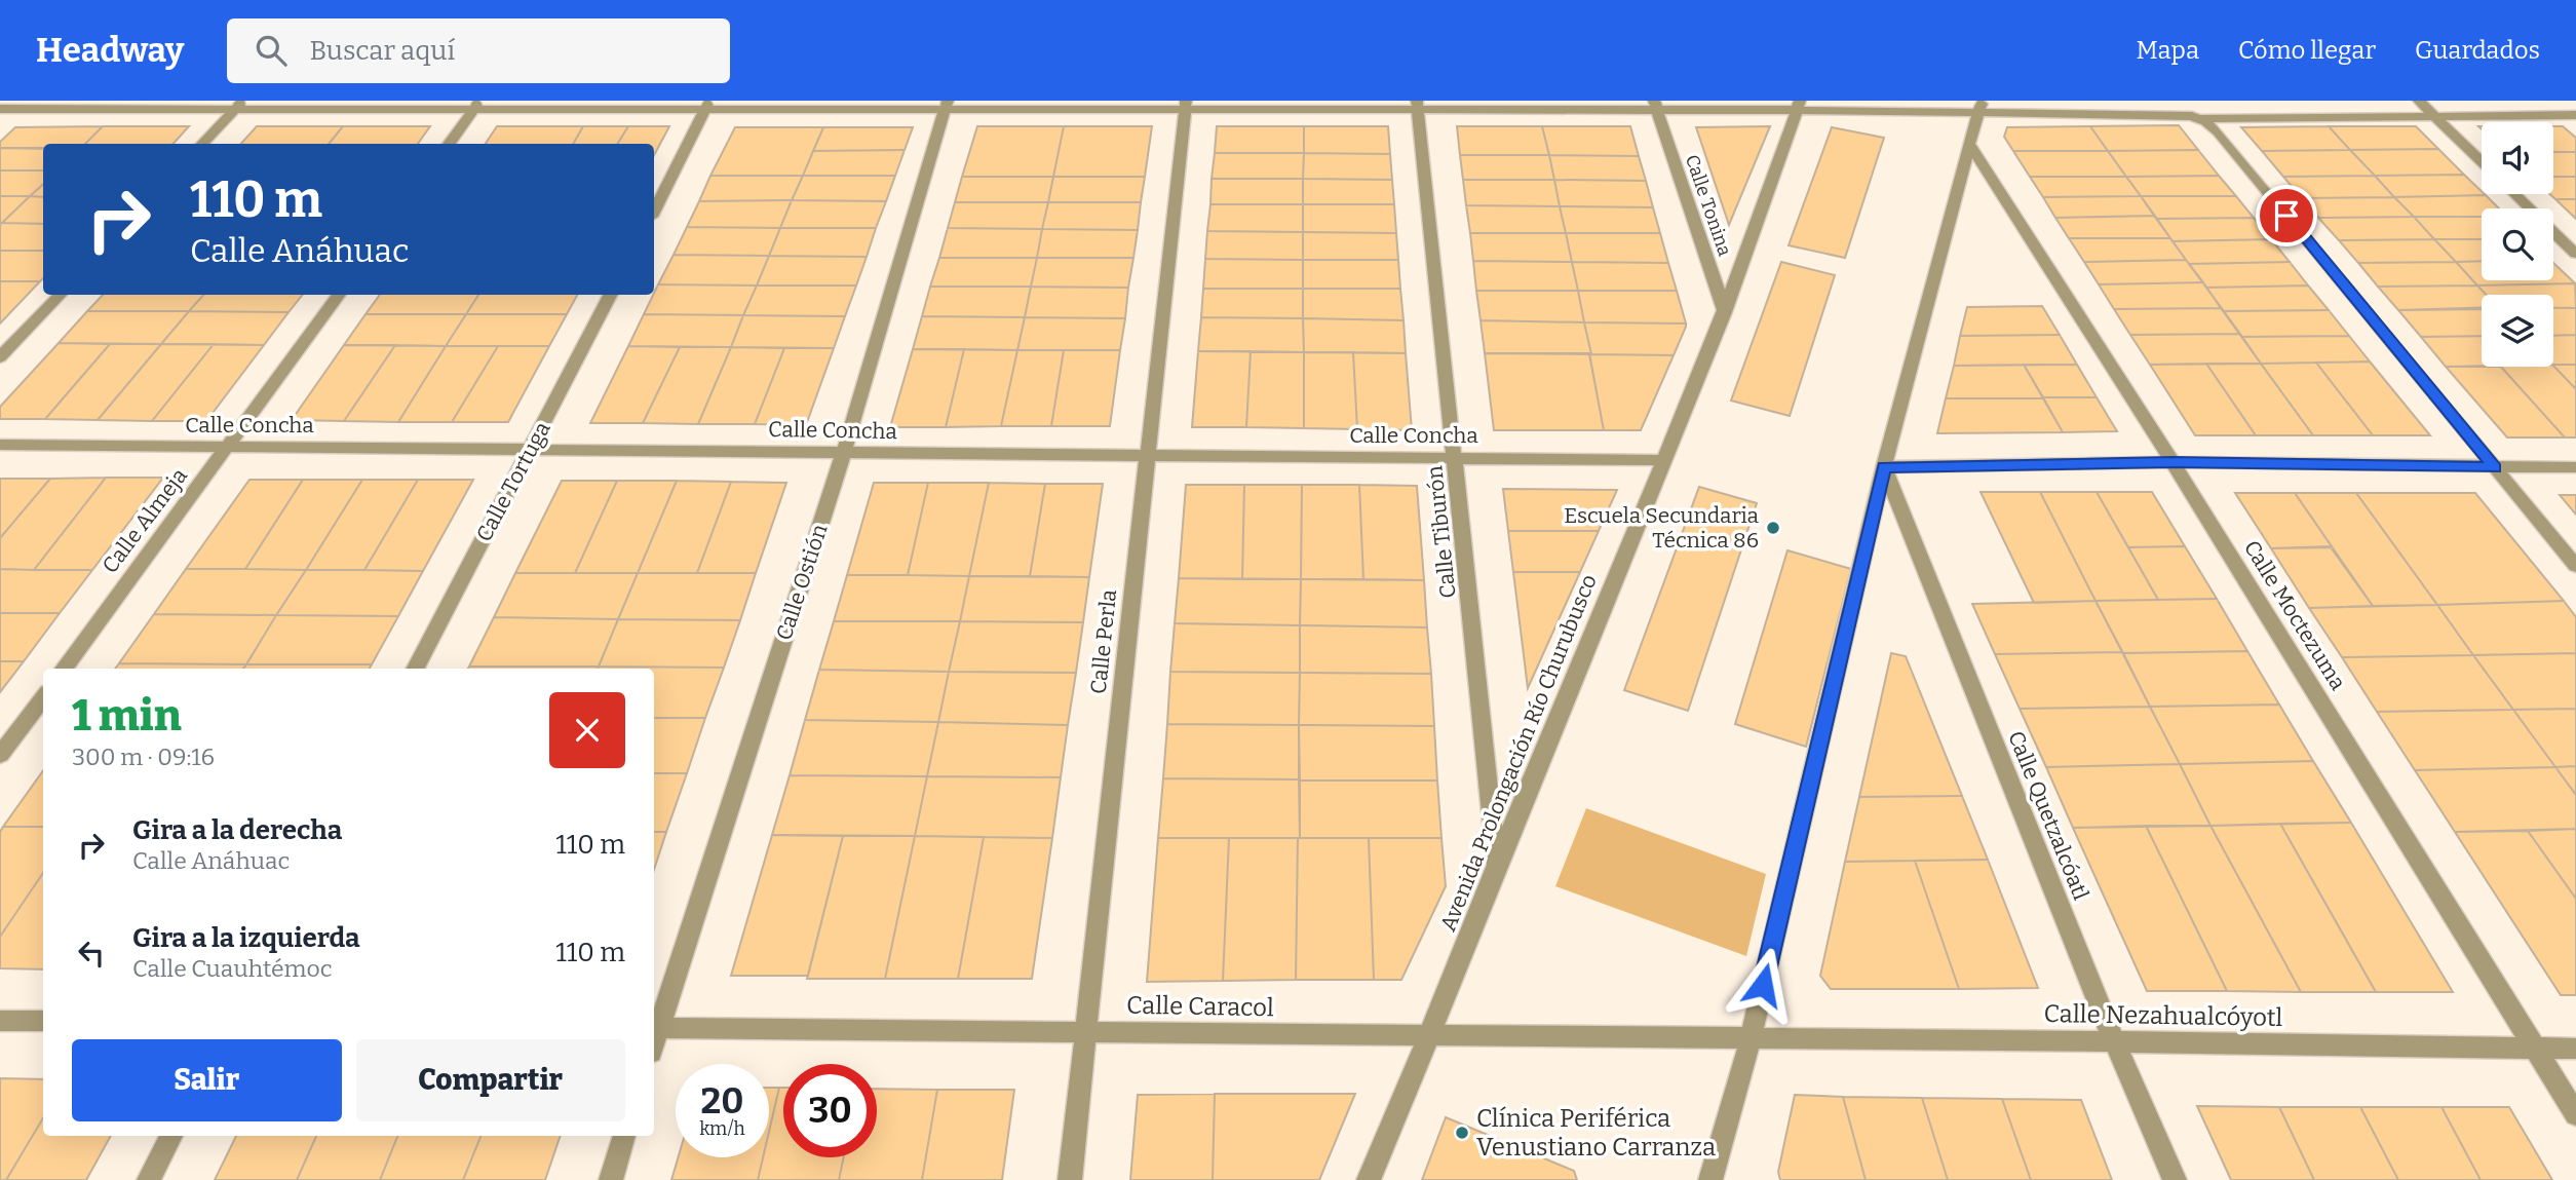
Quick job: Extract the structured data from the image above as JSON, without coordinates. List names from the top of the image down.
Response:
{
  "streets": {
    "street": [
      "Calle Tonina",
      "Calle Concha",
      "Calle Tortuga",
      "Calle Almeja",
      "Calle Tiburón",
      "Calle Ostión",
      "Calle Moctezuma",
      "Calle Perla",
      "Avenida Prolongación Río Churubusco",
      "Calle Quetzalcóatl",
      "Calle Caracol",
      "Calle Nezahualcóyotl"
    ]
  },
  "crossings": [
    ["Calle Tonina", "Avenida Prolongación Río Churubusco"],
    ["Calle Concha", "Calle Tortuga"],
    ["Calle Concha", "Calle Almeja"],
    ["Calle Concha", "Calle Tiburón"],
    ["Calle Concha", "Calle Ostión"],
    ["Calle Concha", "Calle Perla"],
    ["Calle Concha", "Avenida Prolongación Río Churubusco"],
    ["Calle Tiburón", "Avenida Prolongación Río Churubusco"],
    ["Calle Ostión", "Calle Caracol"],
    ["Calle Moctezuma", "Calle Nezahualcóyotl"],
    ["Calle Perla", "Calle Caracol"],
    ["Avenida Prolongación Río Churubusco", "Calle Caracol"],
    ["Calle Quetzalcóatl", "Calle Nezahualcóyotl"],
    ["Calle Caracol", "Calle Nezahualcóyotl"]
  ],
  "places": ["Escuela Secundaria Técnica 86", "Clínica Periférica Venustiano Carranza"],
  "page": {
    "header": "Headway",
    "search": "Buscar aquí",
    "nav": ["Mapa", "Cómo llegar", "Guardados"],
    "turn": ["110 m", "Calle Anáhuac"],
    "heading": ["1 min", "300 m · 09:16"],
    "list": [
      {
        "name": "Gira a la derecha",
        "note": "Calle Anáhuac",
        "value": "110 m"
      },
      {
        "name": "Gira a la izquierda",
        "note": "Calle Cuauhtémoc",
        "value": "110 m"
      }
    ],
    "buttons": ["Salir", "Compartir"],
    "speed": "20 km/h",
    "limit": "30"
  }
}
